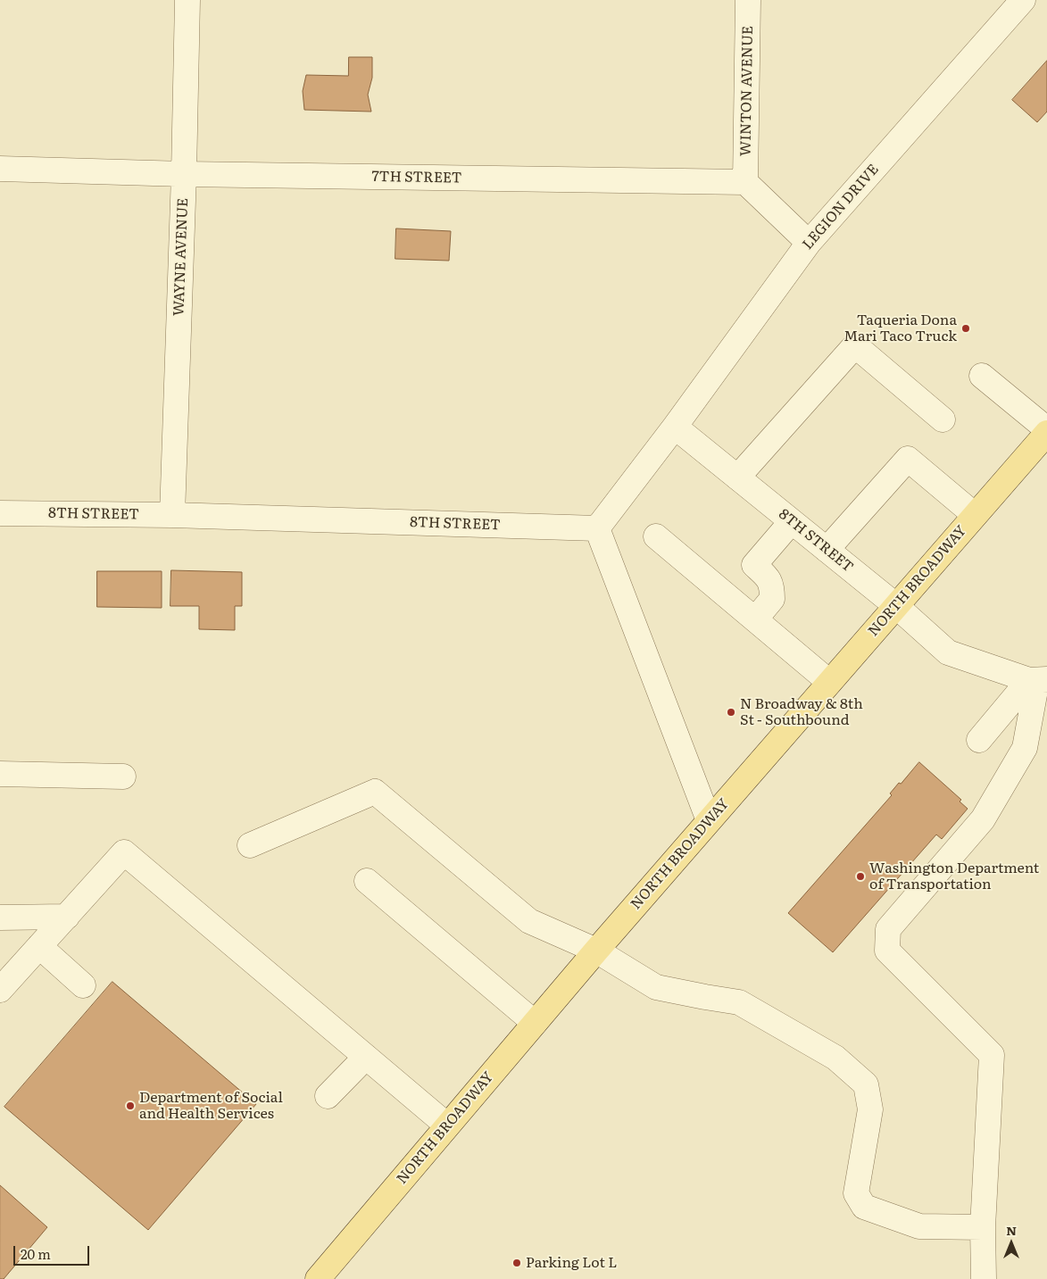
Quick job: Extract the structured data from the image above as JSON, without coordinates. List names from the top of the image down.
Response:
{
  "streets": {
    "main road": ["NORTH BROADWAY"],
    "street": [
      "WINTON AVENUE",
      "7TH STREET",
      "LEGION DRIVE",
      "WAYNE AVENUE",
      "8TH STREET"
    ]
  },
  "crossings": [
    ["WINTON AVENUE", "7TH STREET"],
    ["7TH STREET", "WAYNE AVENUE"],
    ["LEGION DRIVE", "8TH STREET"],
    ["WAYNE AVENUE", "8TH STREET"],
    ["8TH STREET", "NORTH BROADWAY"]
  ],
  "places": [
    "Taqueria Dona Mari Taco Truck",
    "N Broadway & 8th St - Southbound",
    "Washington Department of Transportation",
    "Department of Social and Health Services",
    "Parking Lot L"
  ],
  "scale_bar": "20 m",
  "north": "top"
}
